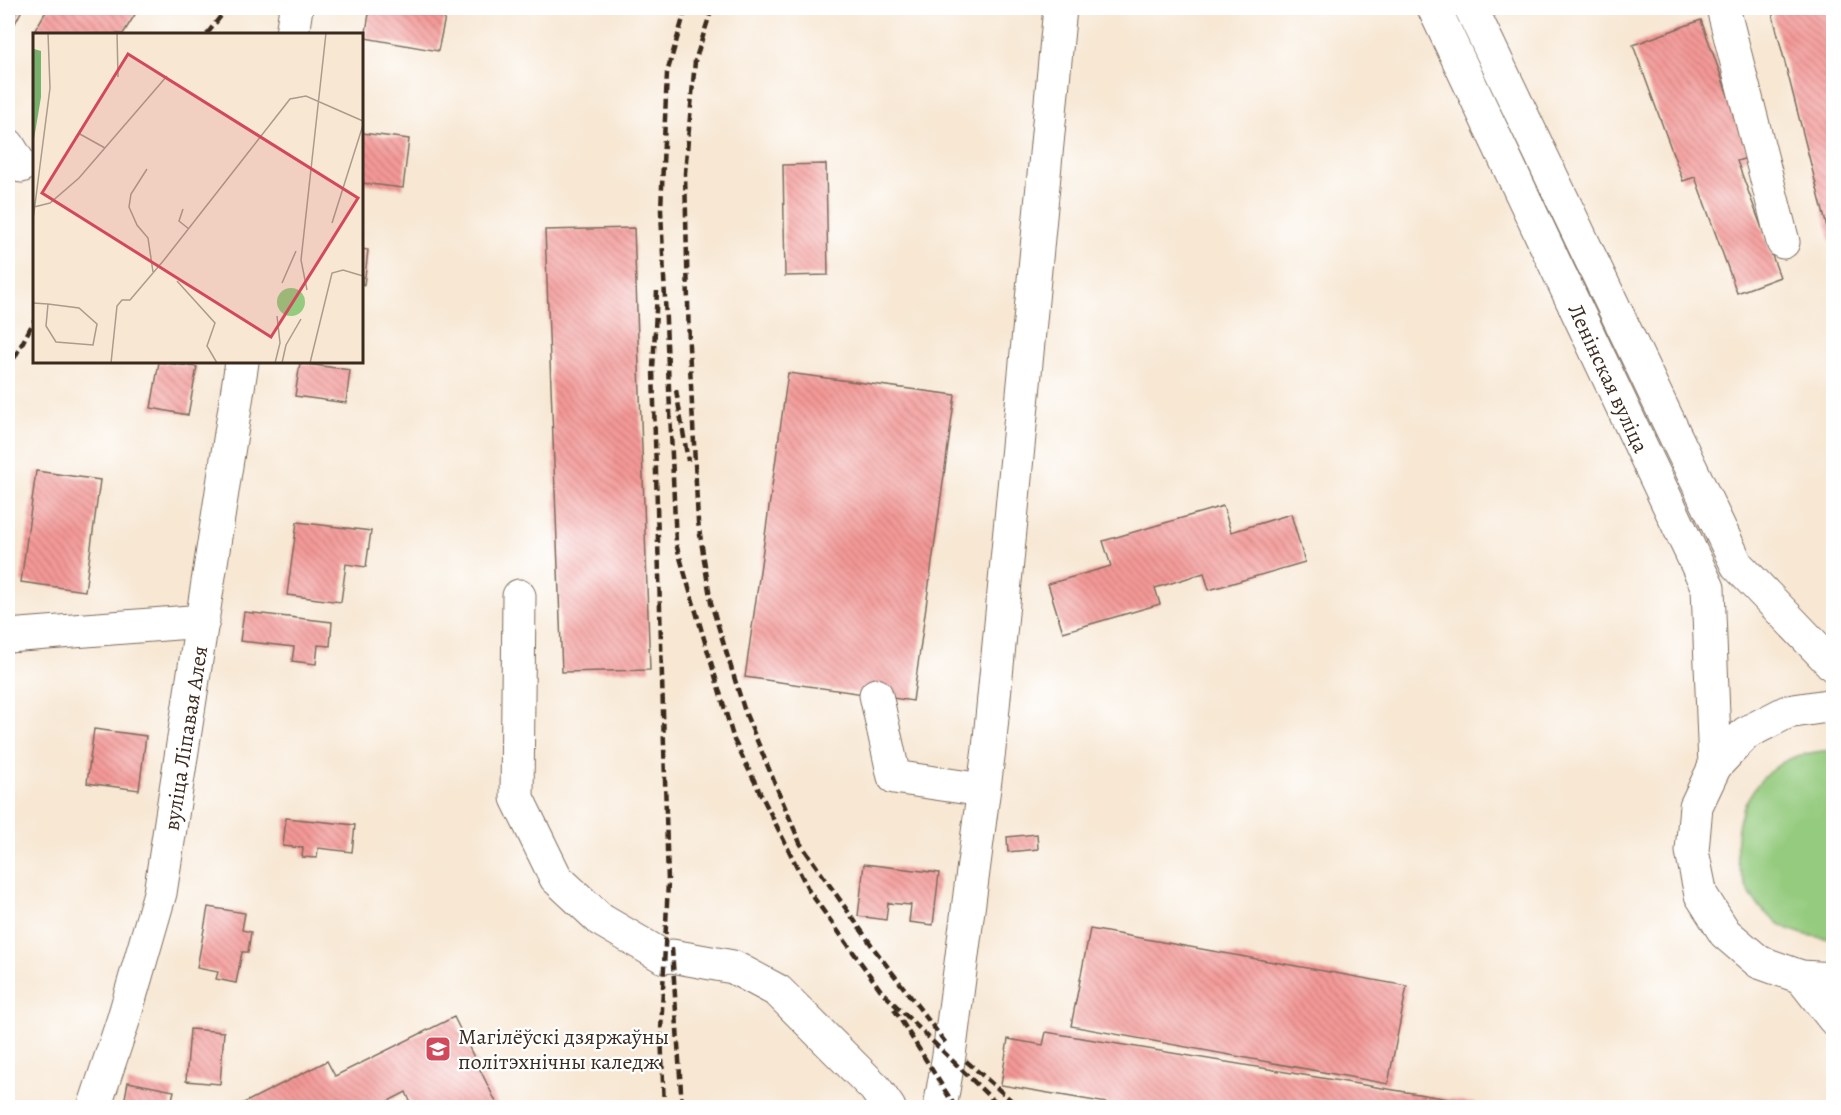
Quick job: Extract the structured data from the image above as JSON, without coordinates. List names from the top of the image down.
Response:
{
  "streets": {
    "main road": ["Ленінская вуліца", "вуліца Ліпавая Алея"]
  },
  "places": {
    "school or university": ["Магілёўскі дзяржаўны політэхнічны каледж"]
  }
}
